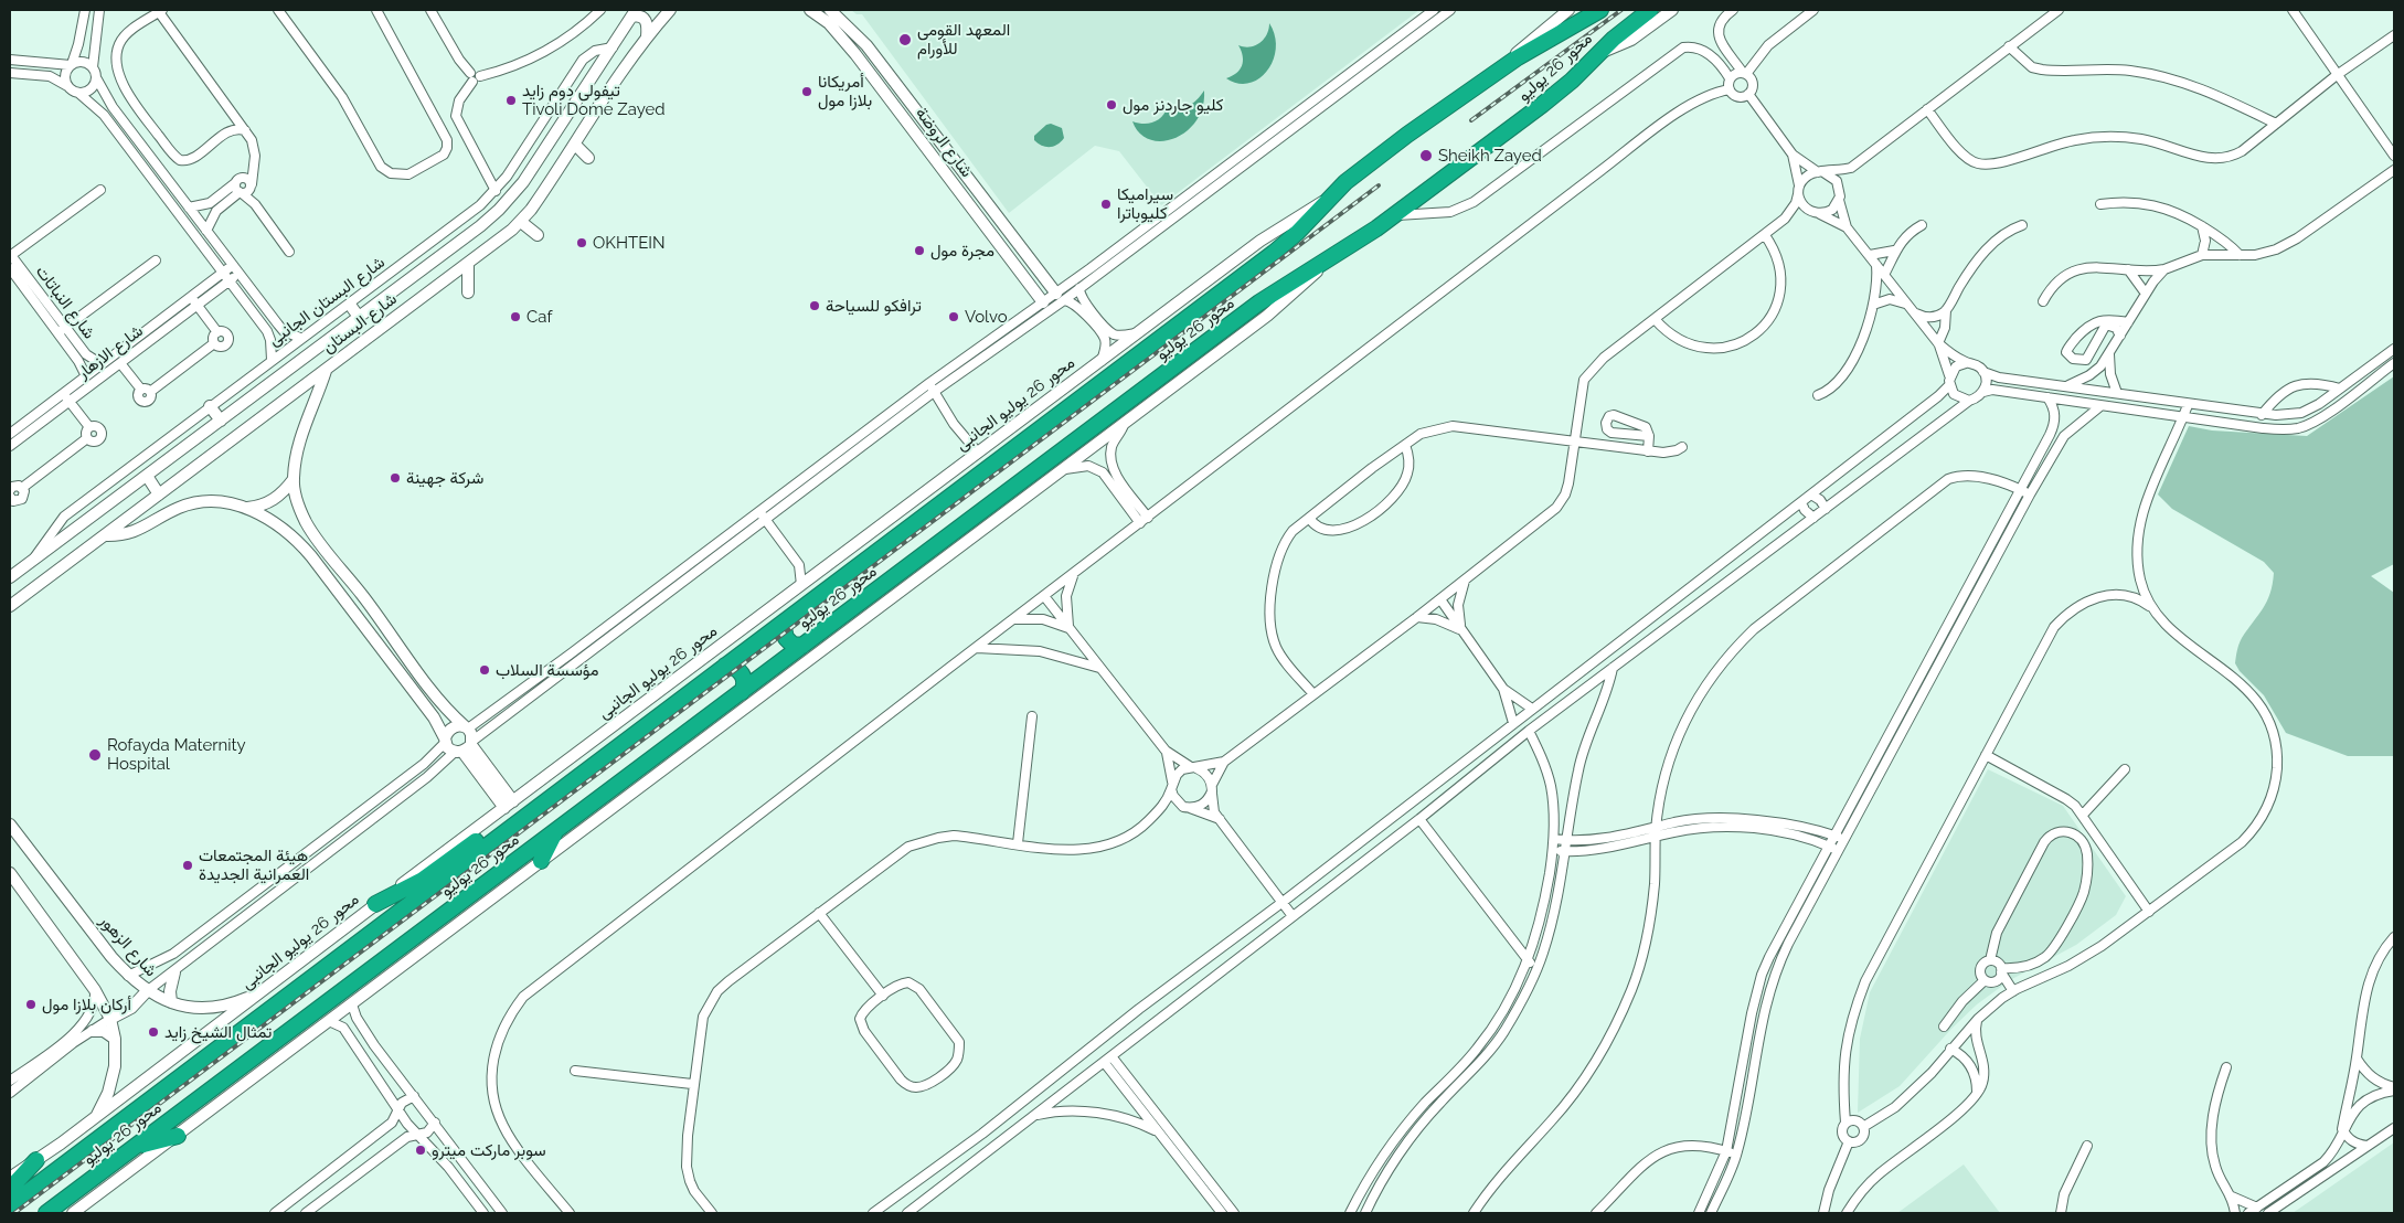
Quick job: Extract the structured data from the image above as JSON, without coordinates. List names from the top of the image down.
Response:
{
  "streets": {
    "highway": ["محور 26 يوليو"],
    "main road": [
      "شارع الروضة",
      "شارع البستان",
      "محور 26 يوليو الجانبى",
      "شارع الزهور"
    ],
    "street": ["شارع البستان الجانبى", "شارع النباتات", "شارع الازهار"]
  },
  "crossings": [
    ["محور 26 يوليو", "محور 26 يوليو الجانبى"],
    ["شارع البستان الجانبى", "شارع البستان"],
    ["شارع النباتات", "شارع الازهار"],
    ["محور 26 يوليو الجانبى", "شارع الزهور"]
  ],
  "places": [
    "المعهد القومى للأورام",
    "أمريكانا بلازا مول",
    "تيفولى دوم زايد Tivoli Dome Zayed",
    "كليو جاردنز مول",
    "Sheikh Zayed",
    "سيراميكا كليوباترا",
    "OKHTEIN",
    "مجرة مول",
    "ترافكو للسياحة",
    "Caf",
    "Volvo",
    "شركة جهينة",
    "مؤسسة السلاب",
    "Rofayda Maternity Hospital",
    "هيئة المجتمعات العمرانية الجديدة",
    "أركان بلازا مول",
    "تمثال الشيخ زايد",
    "سوبر ماركت ميترو"
  ]
}
